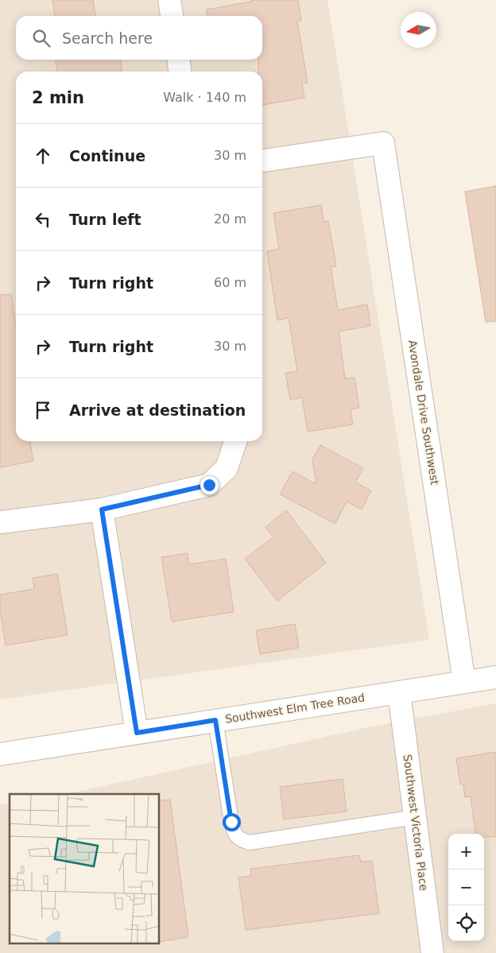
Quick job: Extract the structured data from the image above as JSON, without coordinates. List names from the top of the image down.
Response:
{
  "streets": {
    "street": ["Avondale Drive Southwest", "Southwest Elm Tree Road", "Southwest Victoria Place"]
  },
  "crossings": [
    ["Avondale Drive Southwest", "Southwest Elm Tree Road"],
    ["Southwest Elm Tree Road", "Southwest Victoria Place"]
  ],
  "north": "left",
  "page": {
    "search": "Search here",
    "heading": ["2 min", "Walk · 140 m"],
    "list": [
      ["Continue", "30 m"],
      ["Turn left", "20 m"],
      ["Turn right", "60 m"],
      ["Turn right", "30 m"],
      "Arrive at destination"
    ],
    "map_buttons": ["+", "−"]
  }
}
